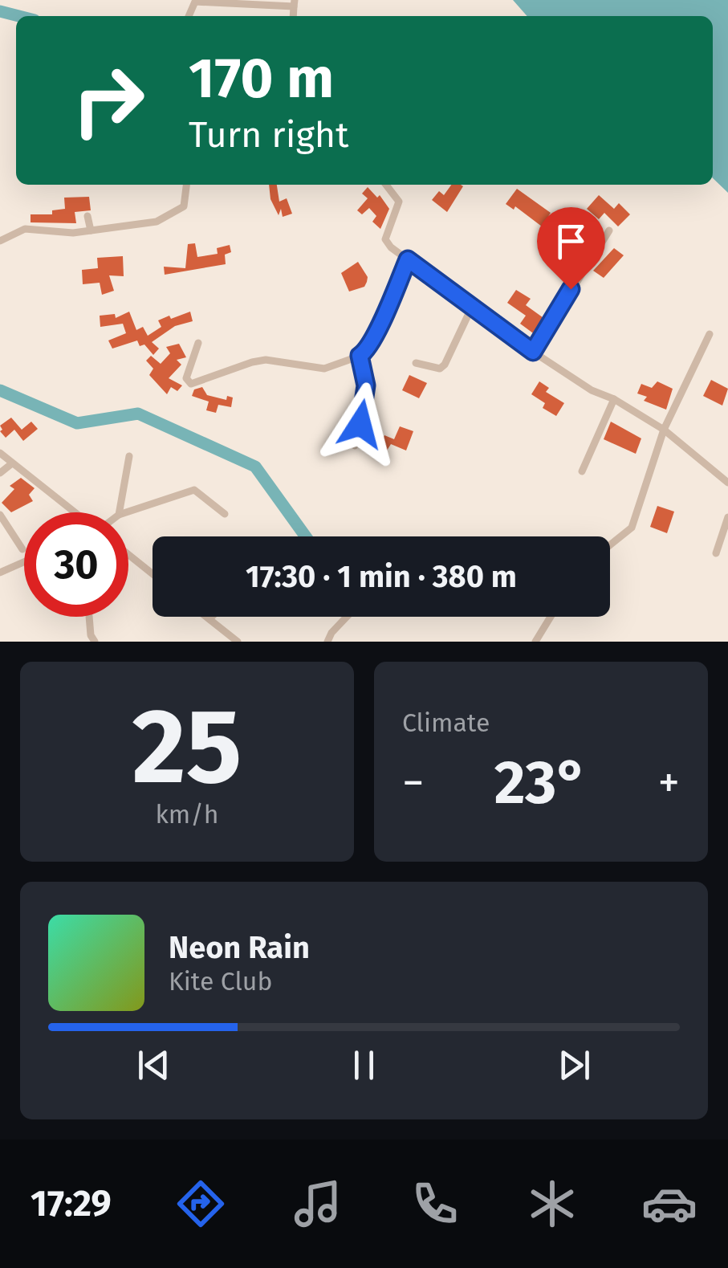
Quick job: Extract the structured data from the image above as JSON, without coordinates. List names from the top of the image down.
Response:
{
  "page": {
    "turn": ["170 m", "Turn right"],
    "limit": "30",
    "trip": "17:30 · 1 min · 380 m",
    "tile": [
      ["25", "km/h"],
      "Climate"
    ],
    "heat": ["−", "23°", "+"],
    "song": ["Neon Rain", "Kite Club"],
    "tabs": "17:29"
  }
}
